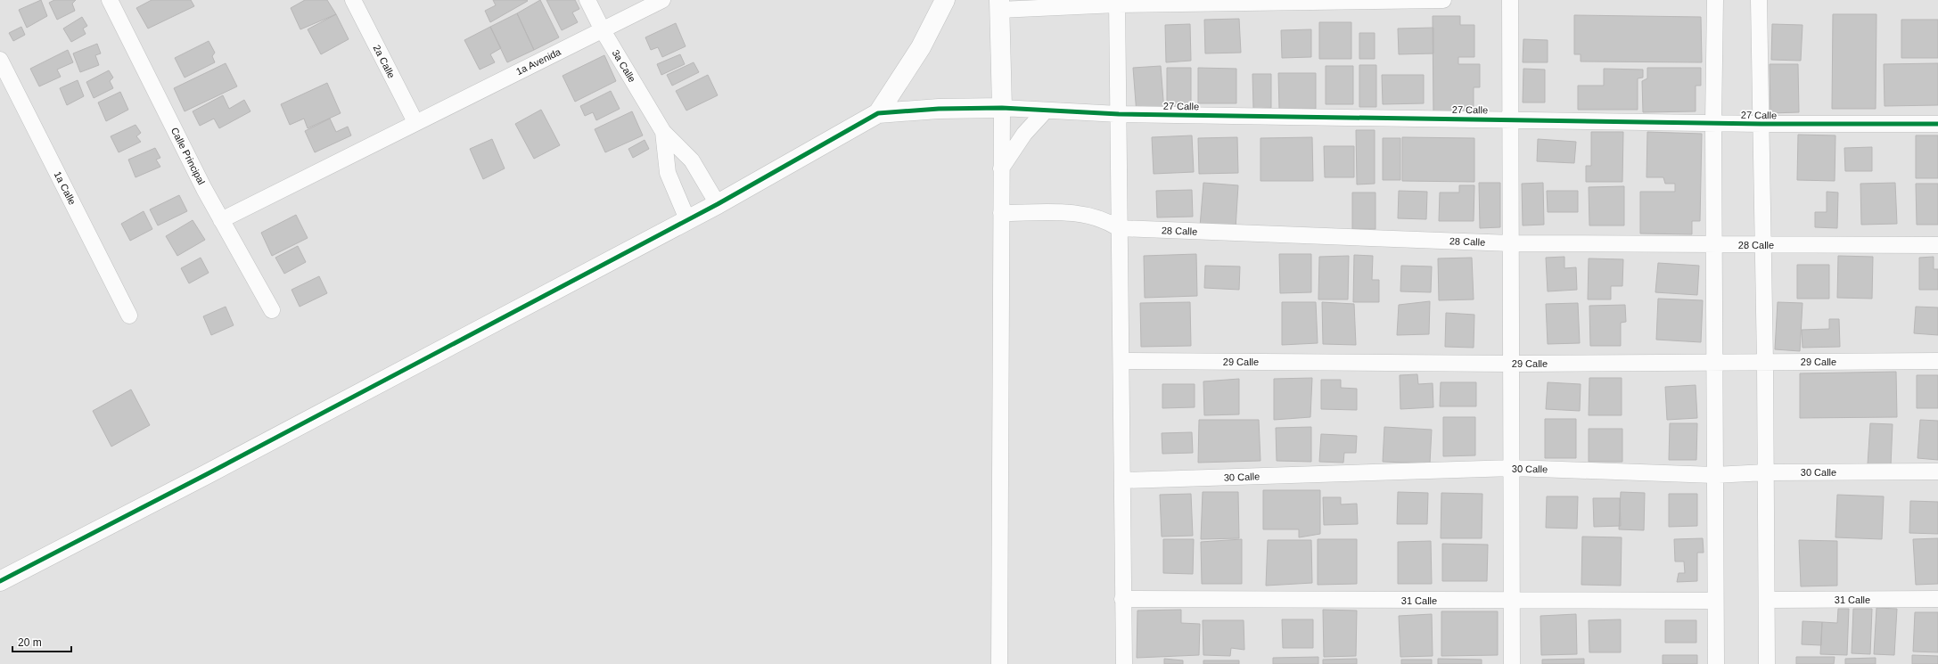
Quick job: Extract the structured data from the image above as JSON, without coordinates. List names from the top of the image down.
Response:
{
  "streets": {
    "street": [
      "2a Calle",
      "1a Avenida",
      "3a Calle",
      "27 Calle",
      "Calle Principal",
      "1a Calle",
      "28 Calle",
      "29 Calle",
      "30 Calle",
      "31 Calle"
    ]
  },
  "crossings": [
    ["2a Calle", "1a Avenida"],
    ["1a Avenida", "3a Calle"],
    ["1a Avenida", "Calle Principal"]
  ],
  "scale_bar": "20 m"
}
